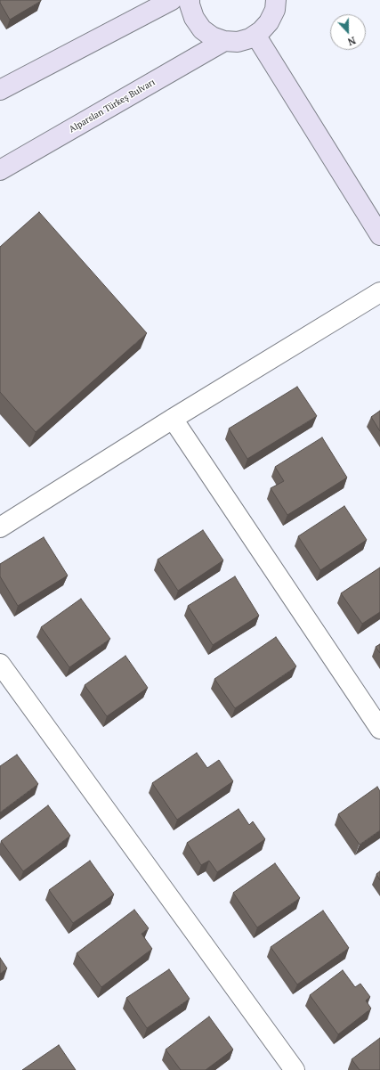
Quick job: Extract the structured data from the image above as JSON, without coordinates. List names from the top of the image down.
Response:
{
  "streets": {
    "main road": ["Alparslan Türkeş Bulvarı"]
  },
  "north": "bottom"
}
